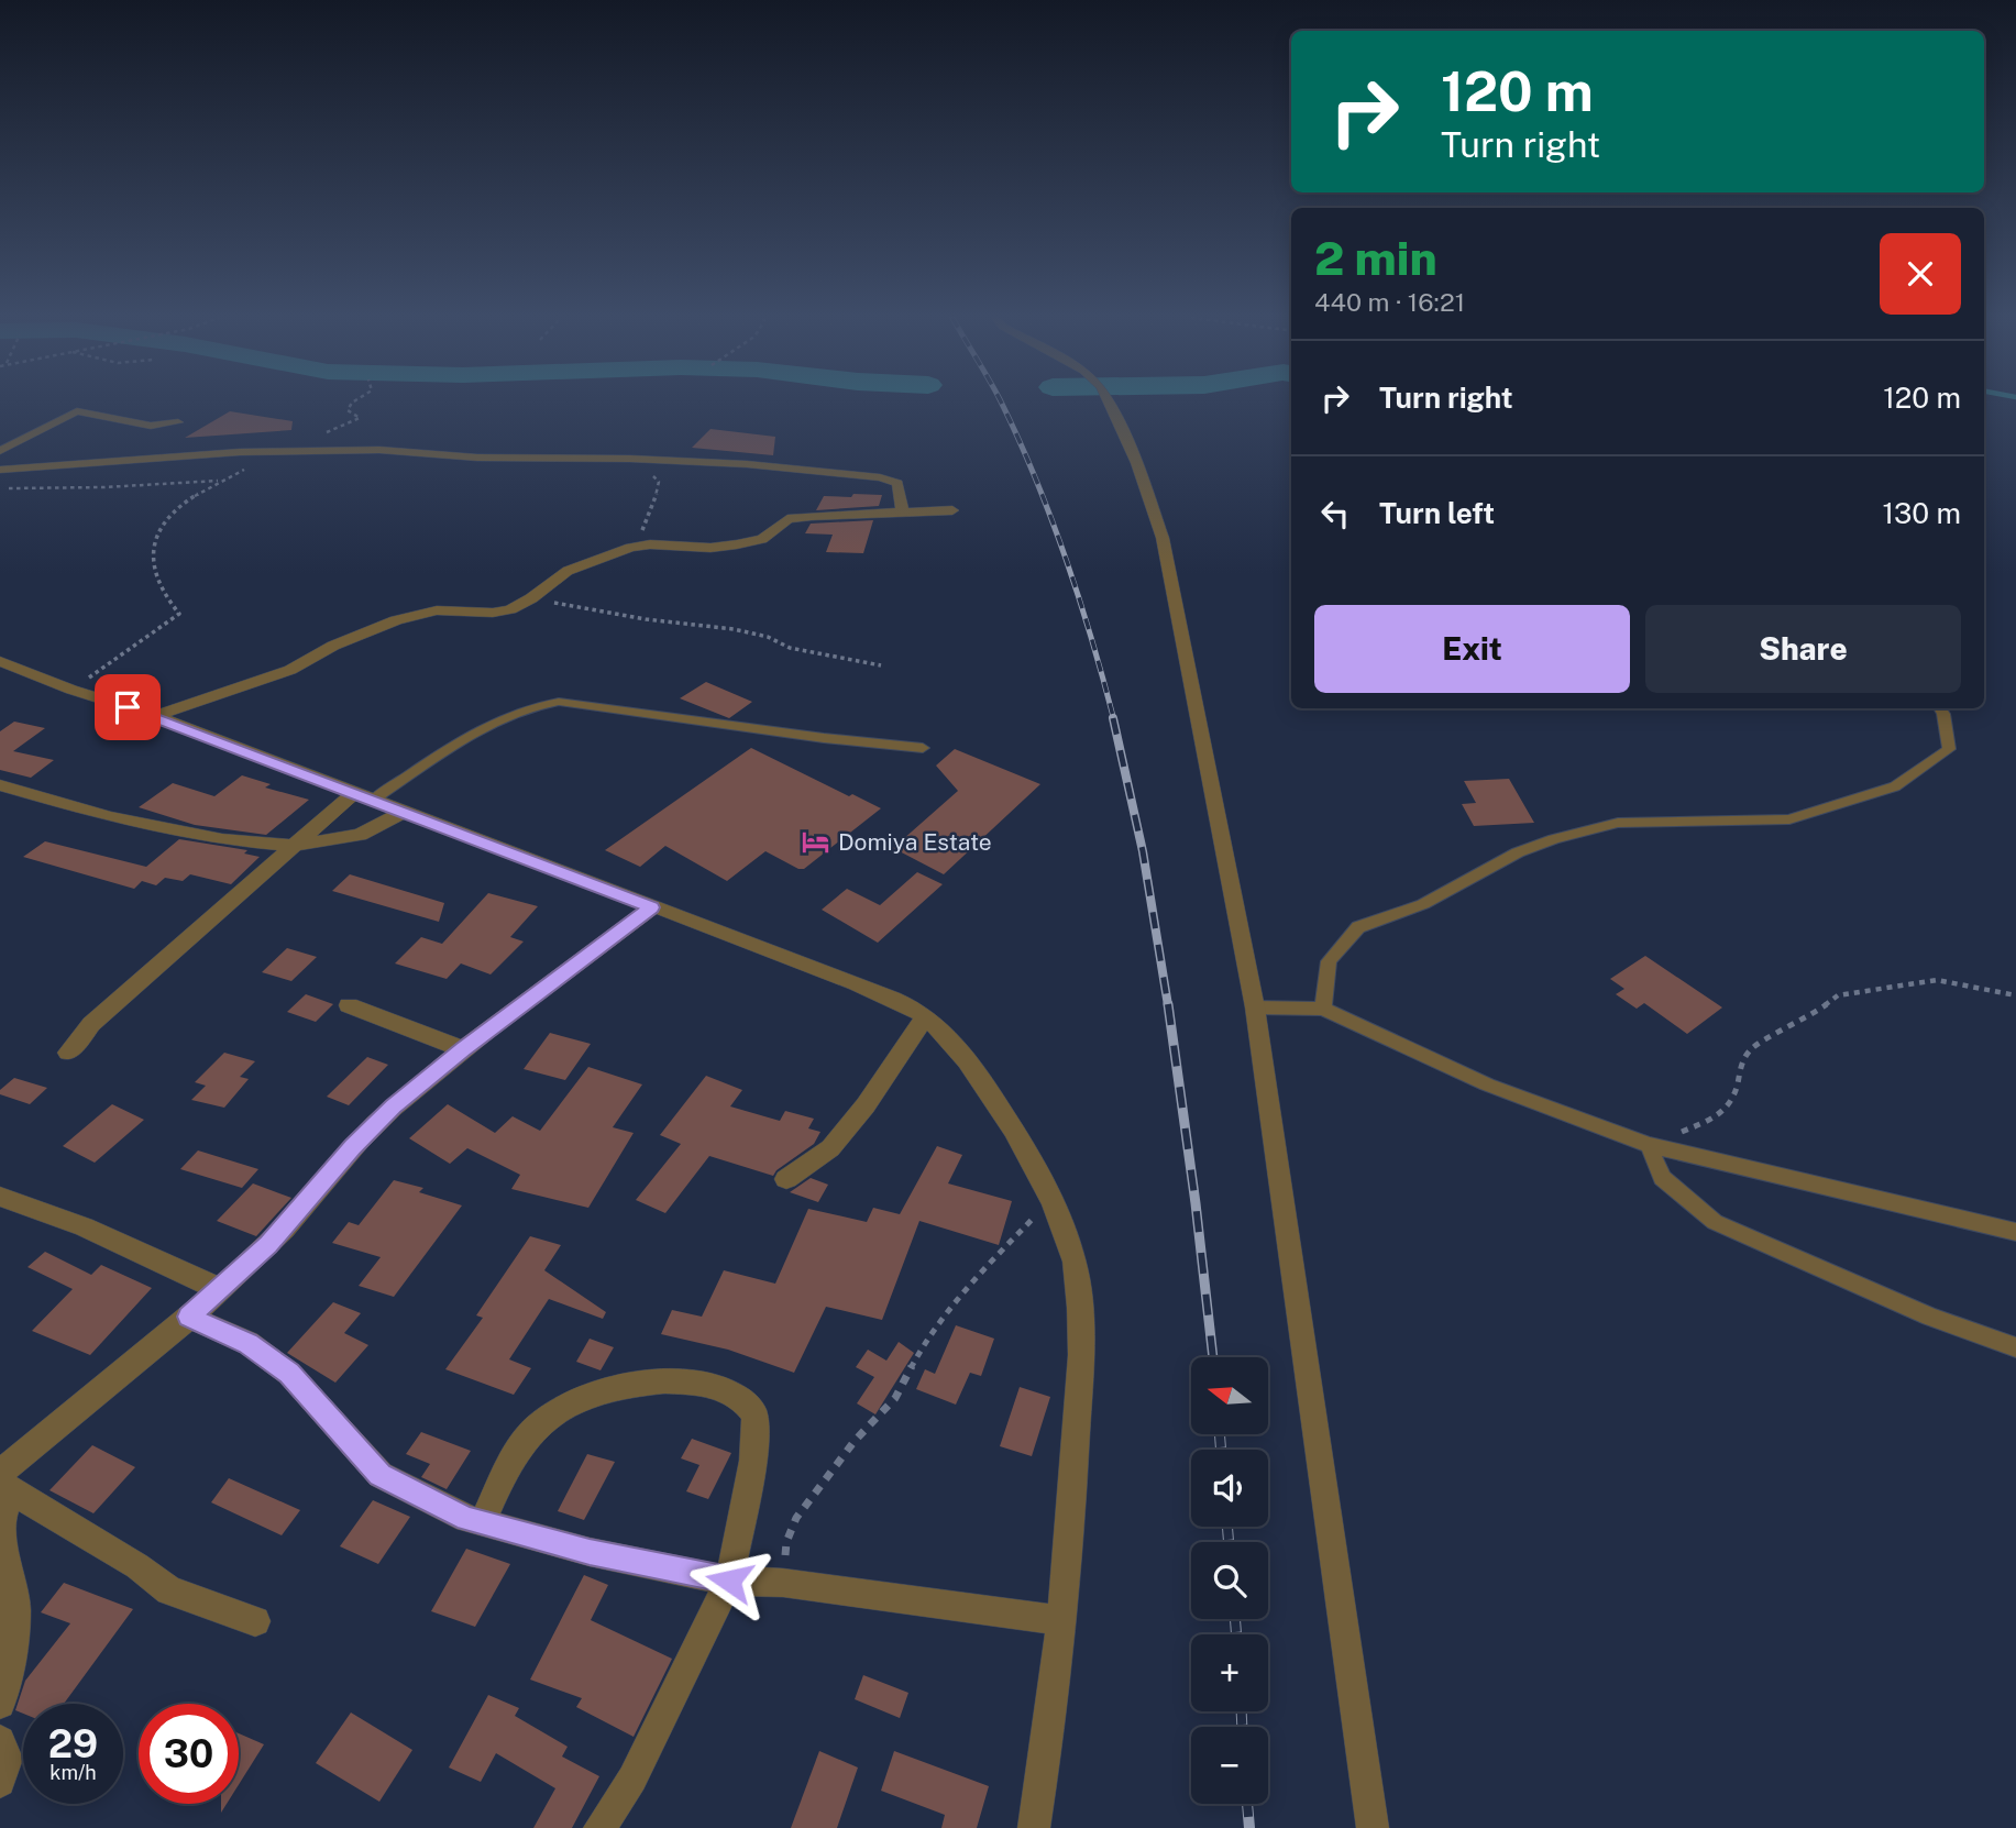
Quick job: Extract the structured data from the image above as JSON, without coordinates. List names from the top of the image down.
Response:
{
  "places": {
    "hotel": ["Domiya Estate"]
  },
  "north": "left",
  "page": {
    "turn": ["120 m", "Turn right"],
    "heading": ["2 min", "440 m · 16:21"],
    "list": [
      {
        "name": "Turn right",
        "value": "120 m"
      },
      {
        "name": "Turn left",
        "value": "130 m"
      }
    ],
    "buttons": ["Exit", "Share"],
    "map_buttons": ["+", "−"],
    "speed": "29 km/h",
    "limit": "30"
  }
}
